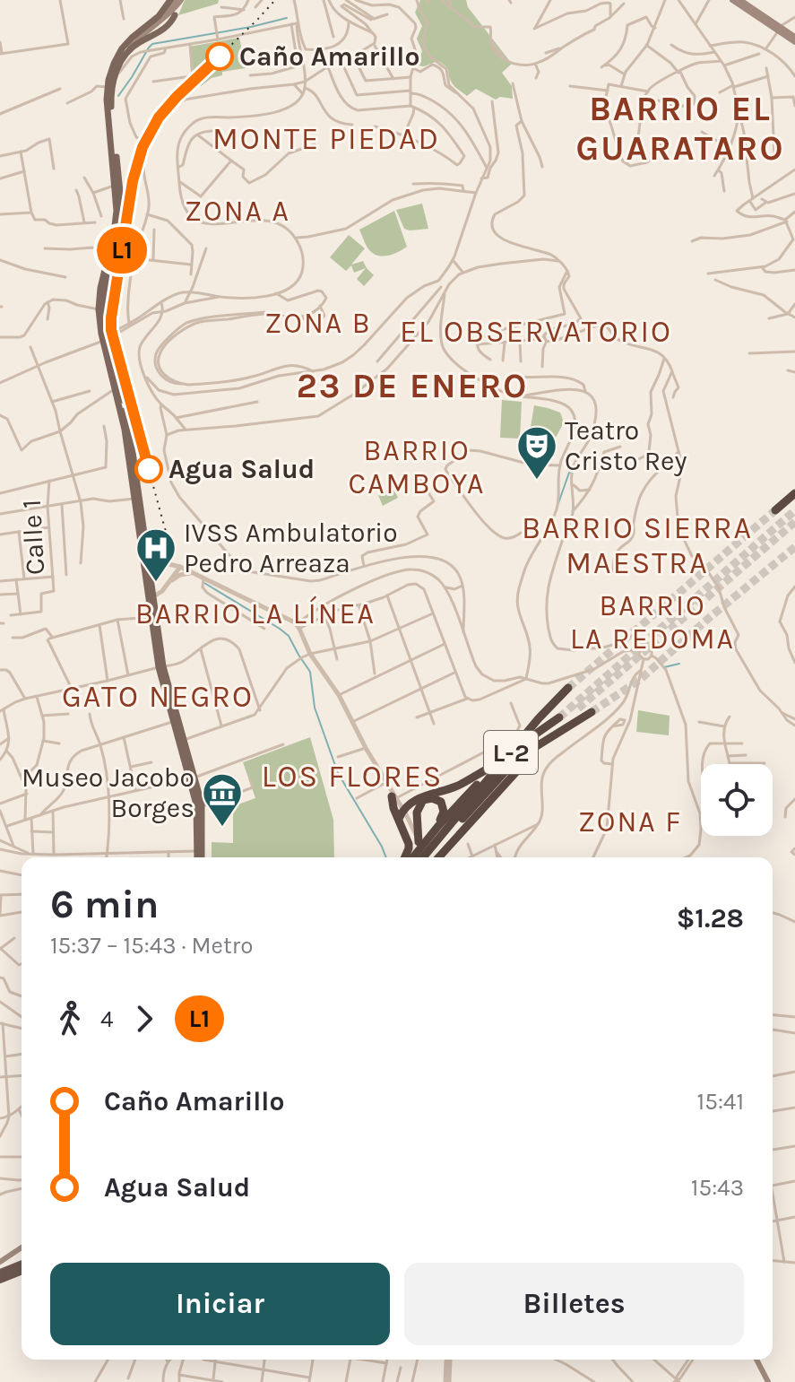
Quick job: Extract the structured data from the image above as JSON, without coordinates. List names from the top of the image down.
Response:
{
  "streets": {
    "highway": ["L-2"],
    "street": ["Calle 1"]
  },
  "districts": [
    "BARRIO EL GUARATARO",
    "MONTE PIEDAD",
    "ZONA A",
    "ZONA B",
    "EL OBSERVATORIO",
    "23 DE ENERO",
    "BARRIO CAMBOYA",
    "BARRIO SIERRA MAESTRA",
    "BARRIO LA REDOMA",
    "BARRIO LA LÍNEA",
    "GATO NEGRO",
    "LOS FLORES",
    "ZONA F"
  ],
  "places": {
    "other": ["Caño Amarillo", "Agua Salud"],
    "theatre": ["Teatro Cristo Rey"],
    "hospital": ["IVSS Ambulatorio Pedro Arreaza"],
    "museum": ["Museo Jacobo Borges"]
  },
  "lines": ["metro line L1"],
  "page": {
    "on_map": "L1",
    "heading": ["6 min", "15:37 – 15:43 · Metro", "$1.28"],
    "legs": ["4", "L1"],
    "list": [
      {
        "name": "Caño Amarillo",
        "value": "15:41"
      },
      {
        "name": "Agua Salud",
        "value": "15:43"
      }
    ],
    "buttons": ["Iniciar", "Billetes"]
  }
}
